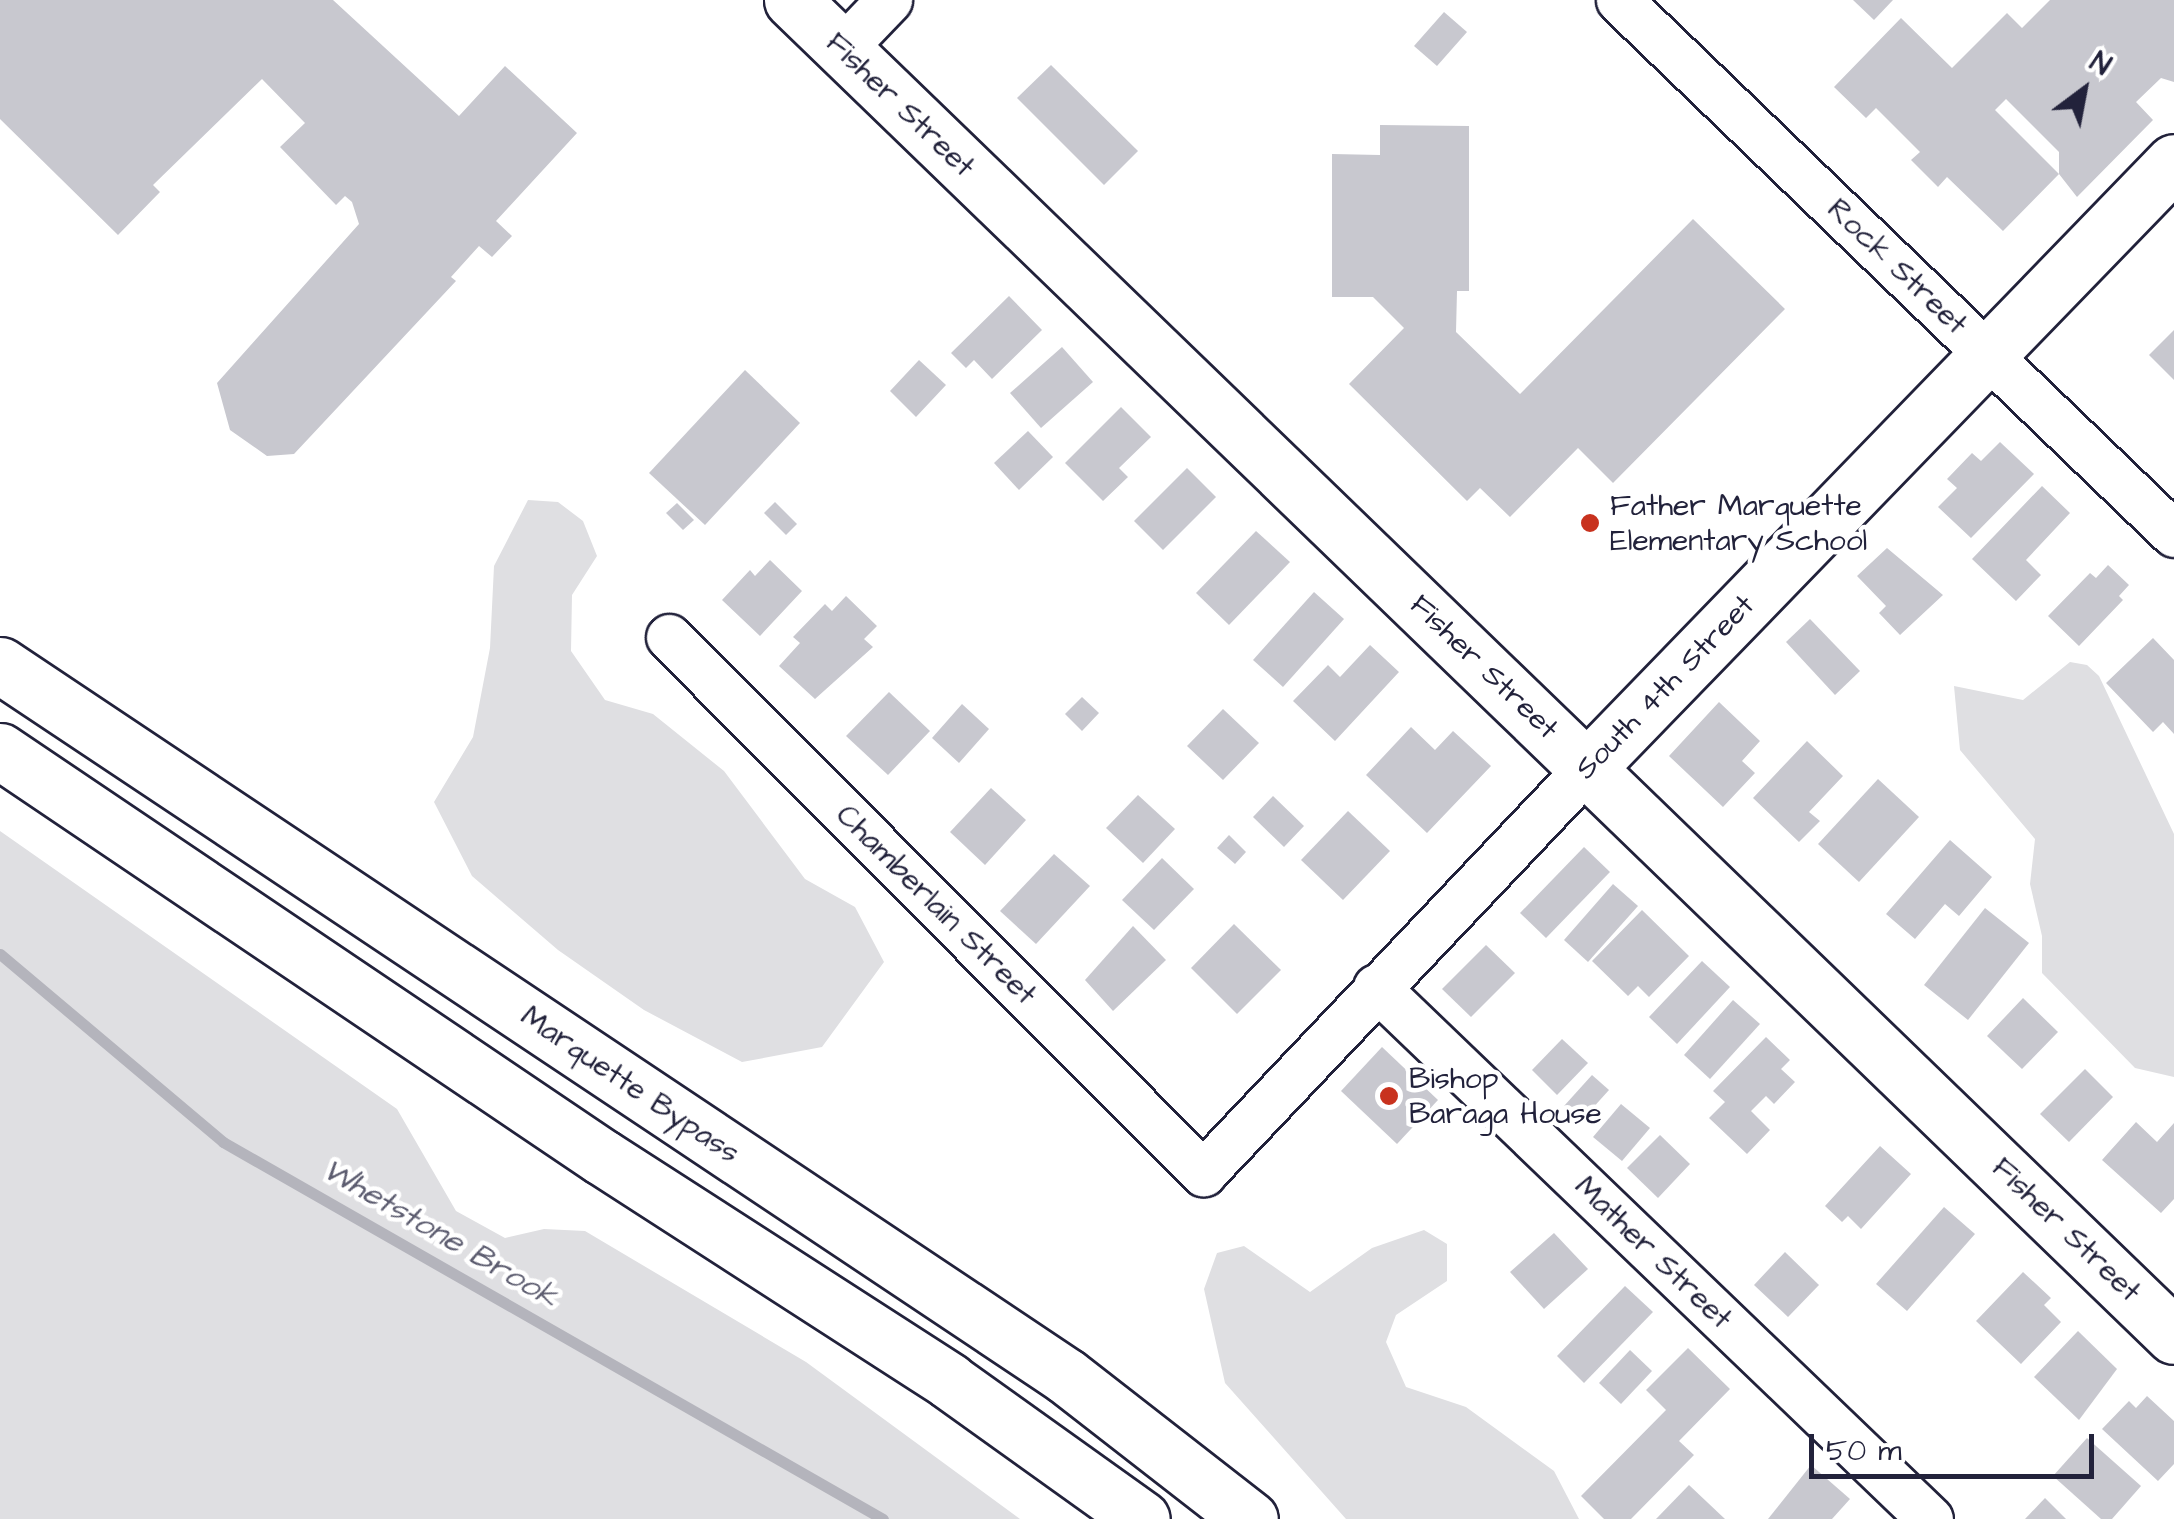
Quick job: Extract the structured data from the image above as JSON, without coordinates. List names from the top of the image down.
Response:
{
  "streets": {
    "main road": ["Fisher Street", "South 4th Street", "Marquette Bypass"],
    "street": ["Rock Street", "Chamberlain Street", "Mather Street"]
  },
  "crossings": [
    ["Fisher Street", "South 4th Street"],
    ["Rock Street", "South 4th Street"],
    ["South 4th Street", "Chamberlain Street"],
    ["South 4th Street", "Mather Street"]
  ],
  "water": ["Whetstone Brook"],
  "places": ["Father Marquette Elementary School", "Bishop Baraga House"],
  "scale_bar": "50 m",
  "north": "top right"
}
